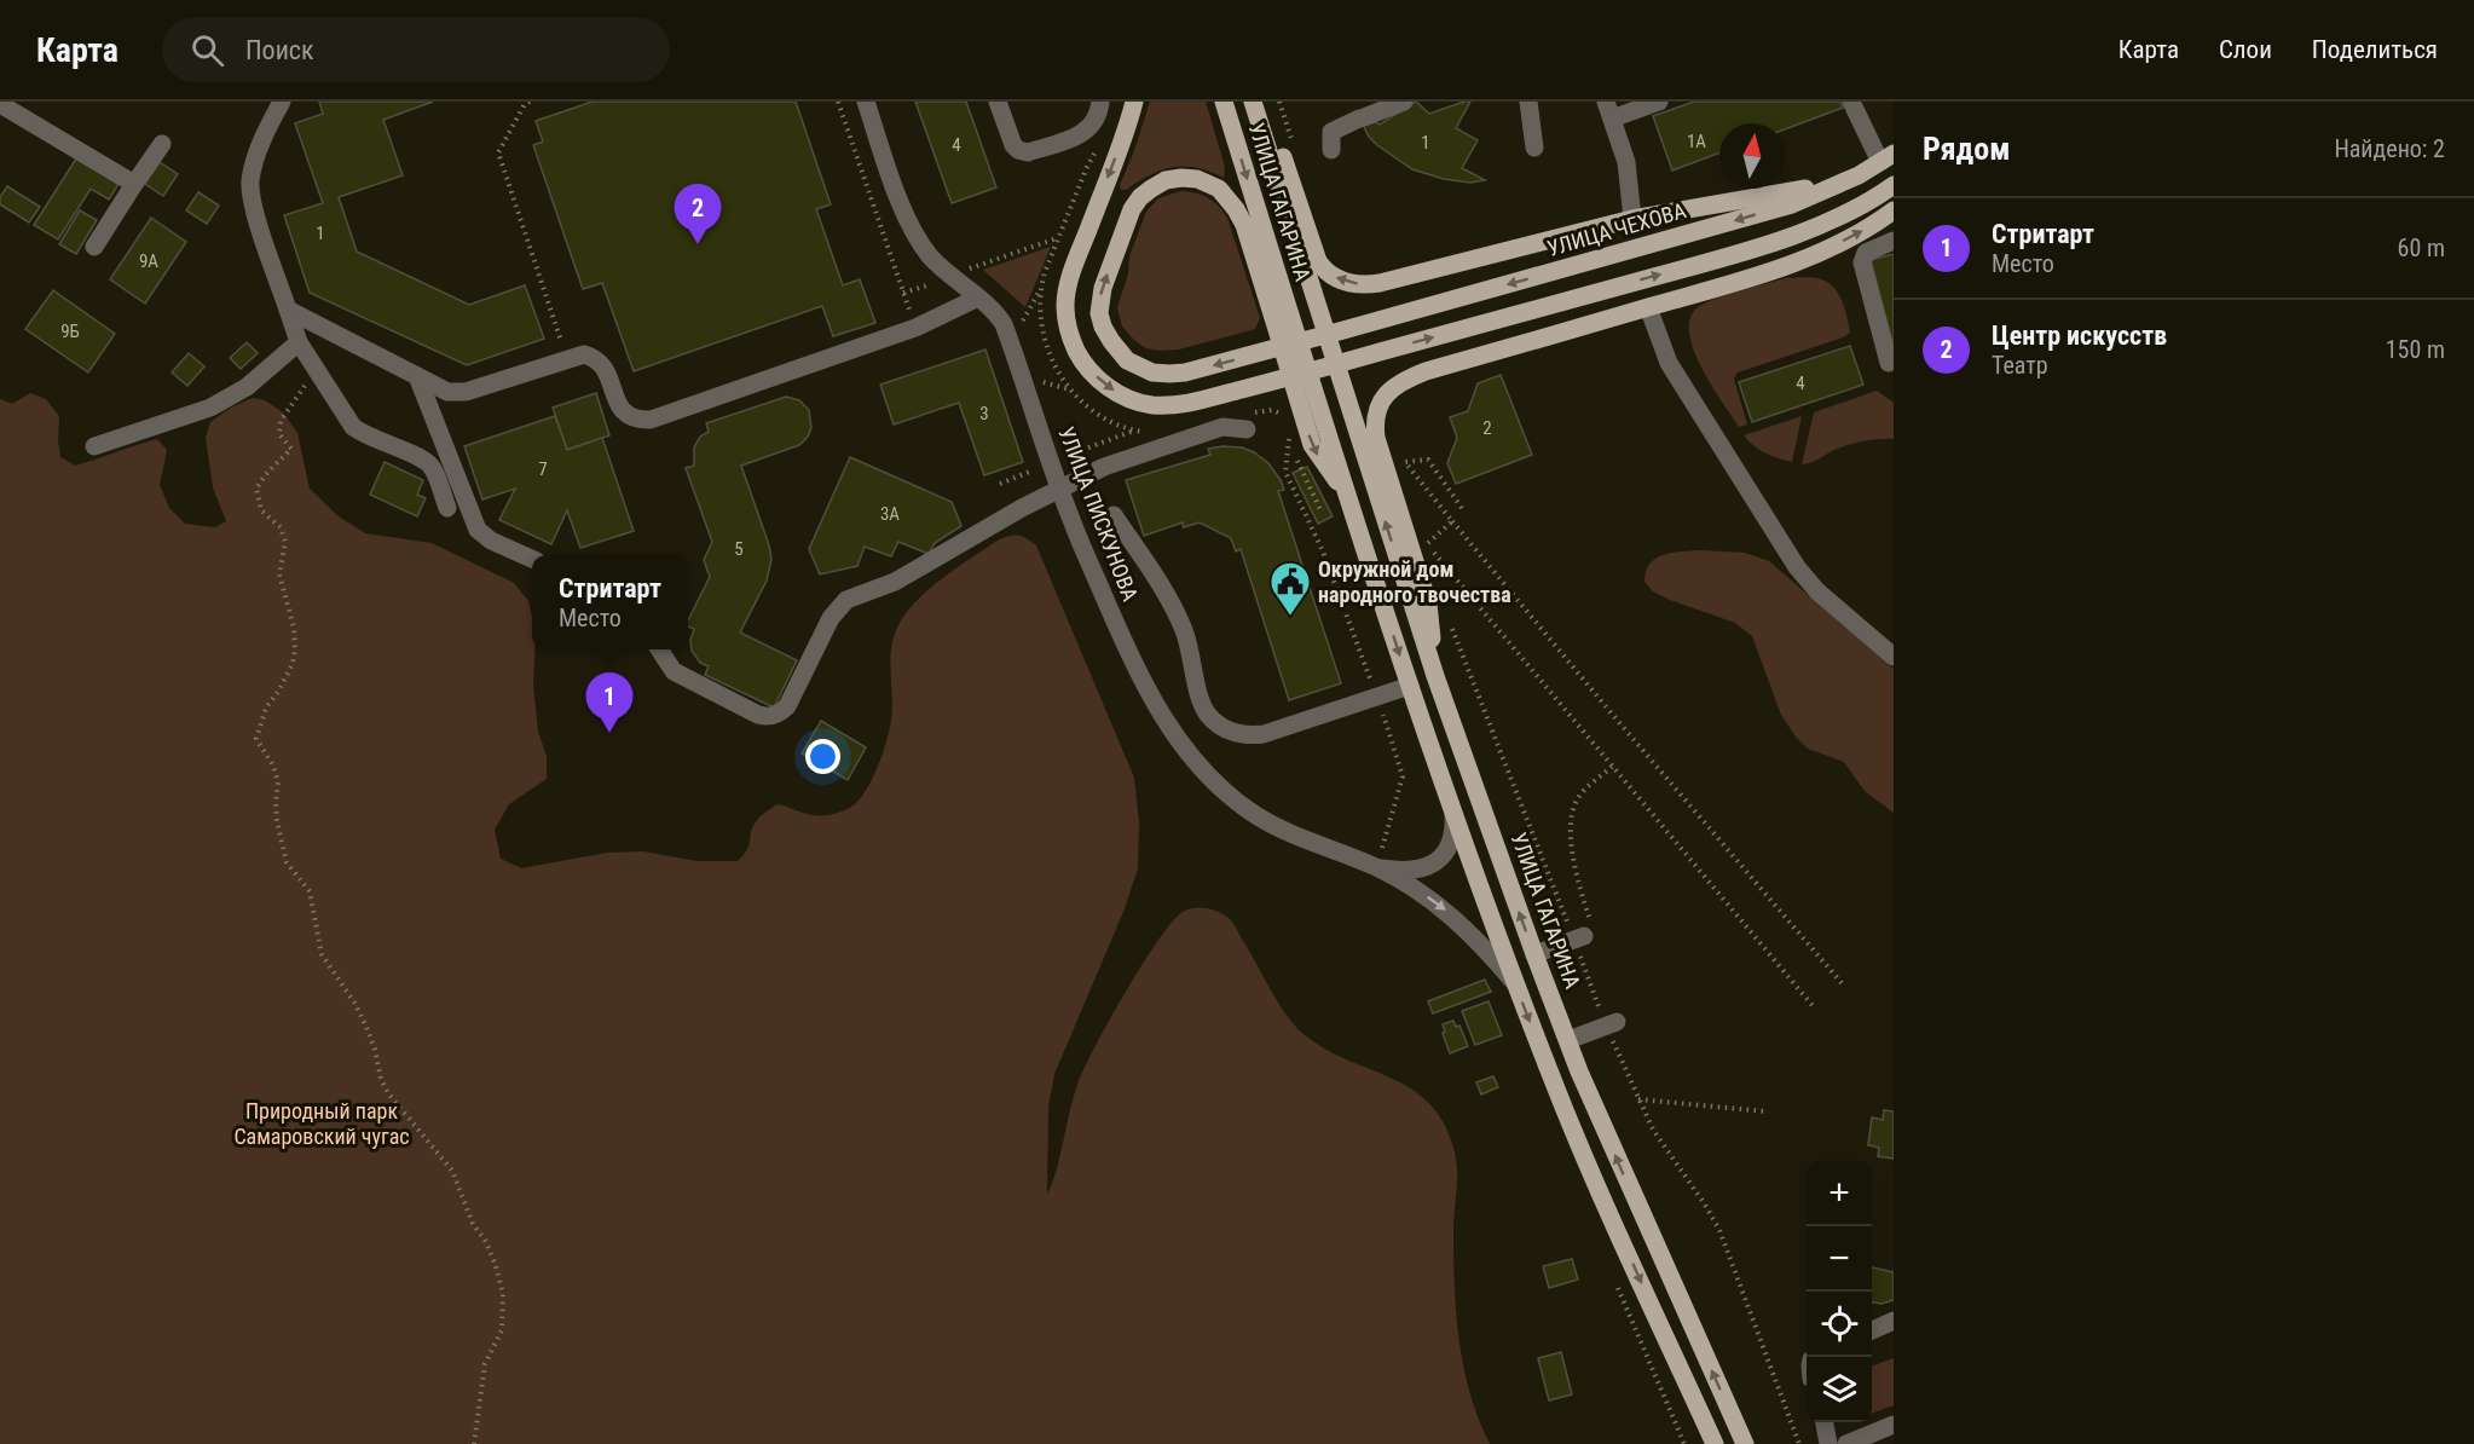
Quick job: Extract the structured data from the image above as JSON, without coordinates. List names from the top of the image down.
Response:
{
  "streets": {
    "main road": ["УЛИЦА ГАГАРИНА", "УЛИЦА ЧЕХОВА"],
    "street": ["УЛИЦА ПИСКУНОВА"]
  },
  "crossings": [
    ["УЛИЦА ГАГАРИНА", "УЛИЦА ЧЕХОВА"]
  ],
  "parks": ["Природный парк Самаровский чугас"],
  "places": {
    "public building": ["Окружной дом народного твочества"]
  },
  "house_numbers": [
    "1А",
    "1",
    "4",
    "1",
    "9А",
    "9Б",
    "4",
    "3",
    "2",
    "7",
    "3А",
    "5"
  ],
  "north": "top",
  "page": {
    "header": "Карта",
    "search": "Поиск",
    "nav": ["Карта", "Слои", "Поделиться"],
    "heading": ["Рядом", "Найдено: 2"],
    "pins": ["2", "1"],
    "list": [
      {
        "mark": "1",
        "name": "Стритарт",
        "note": "Место",
        "value": "60 m"
      },
      {
        "mark": "2",
        "name": "Центр искусств",
        "note": "Театр",
        "value": "150 m"
      }
    ],
    "popup": ["Стритарт", "Место"],
    "map_buttons": ["+", "−"]
  }
}
